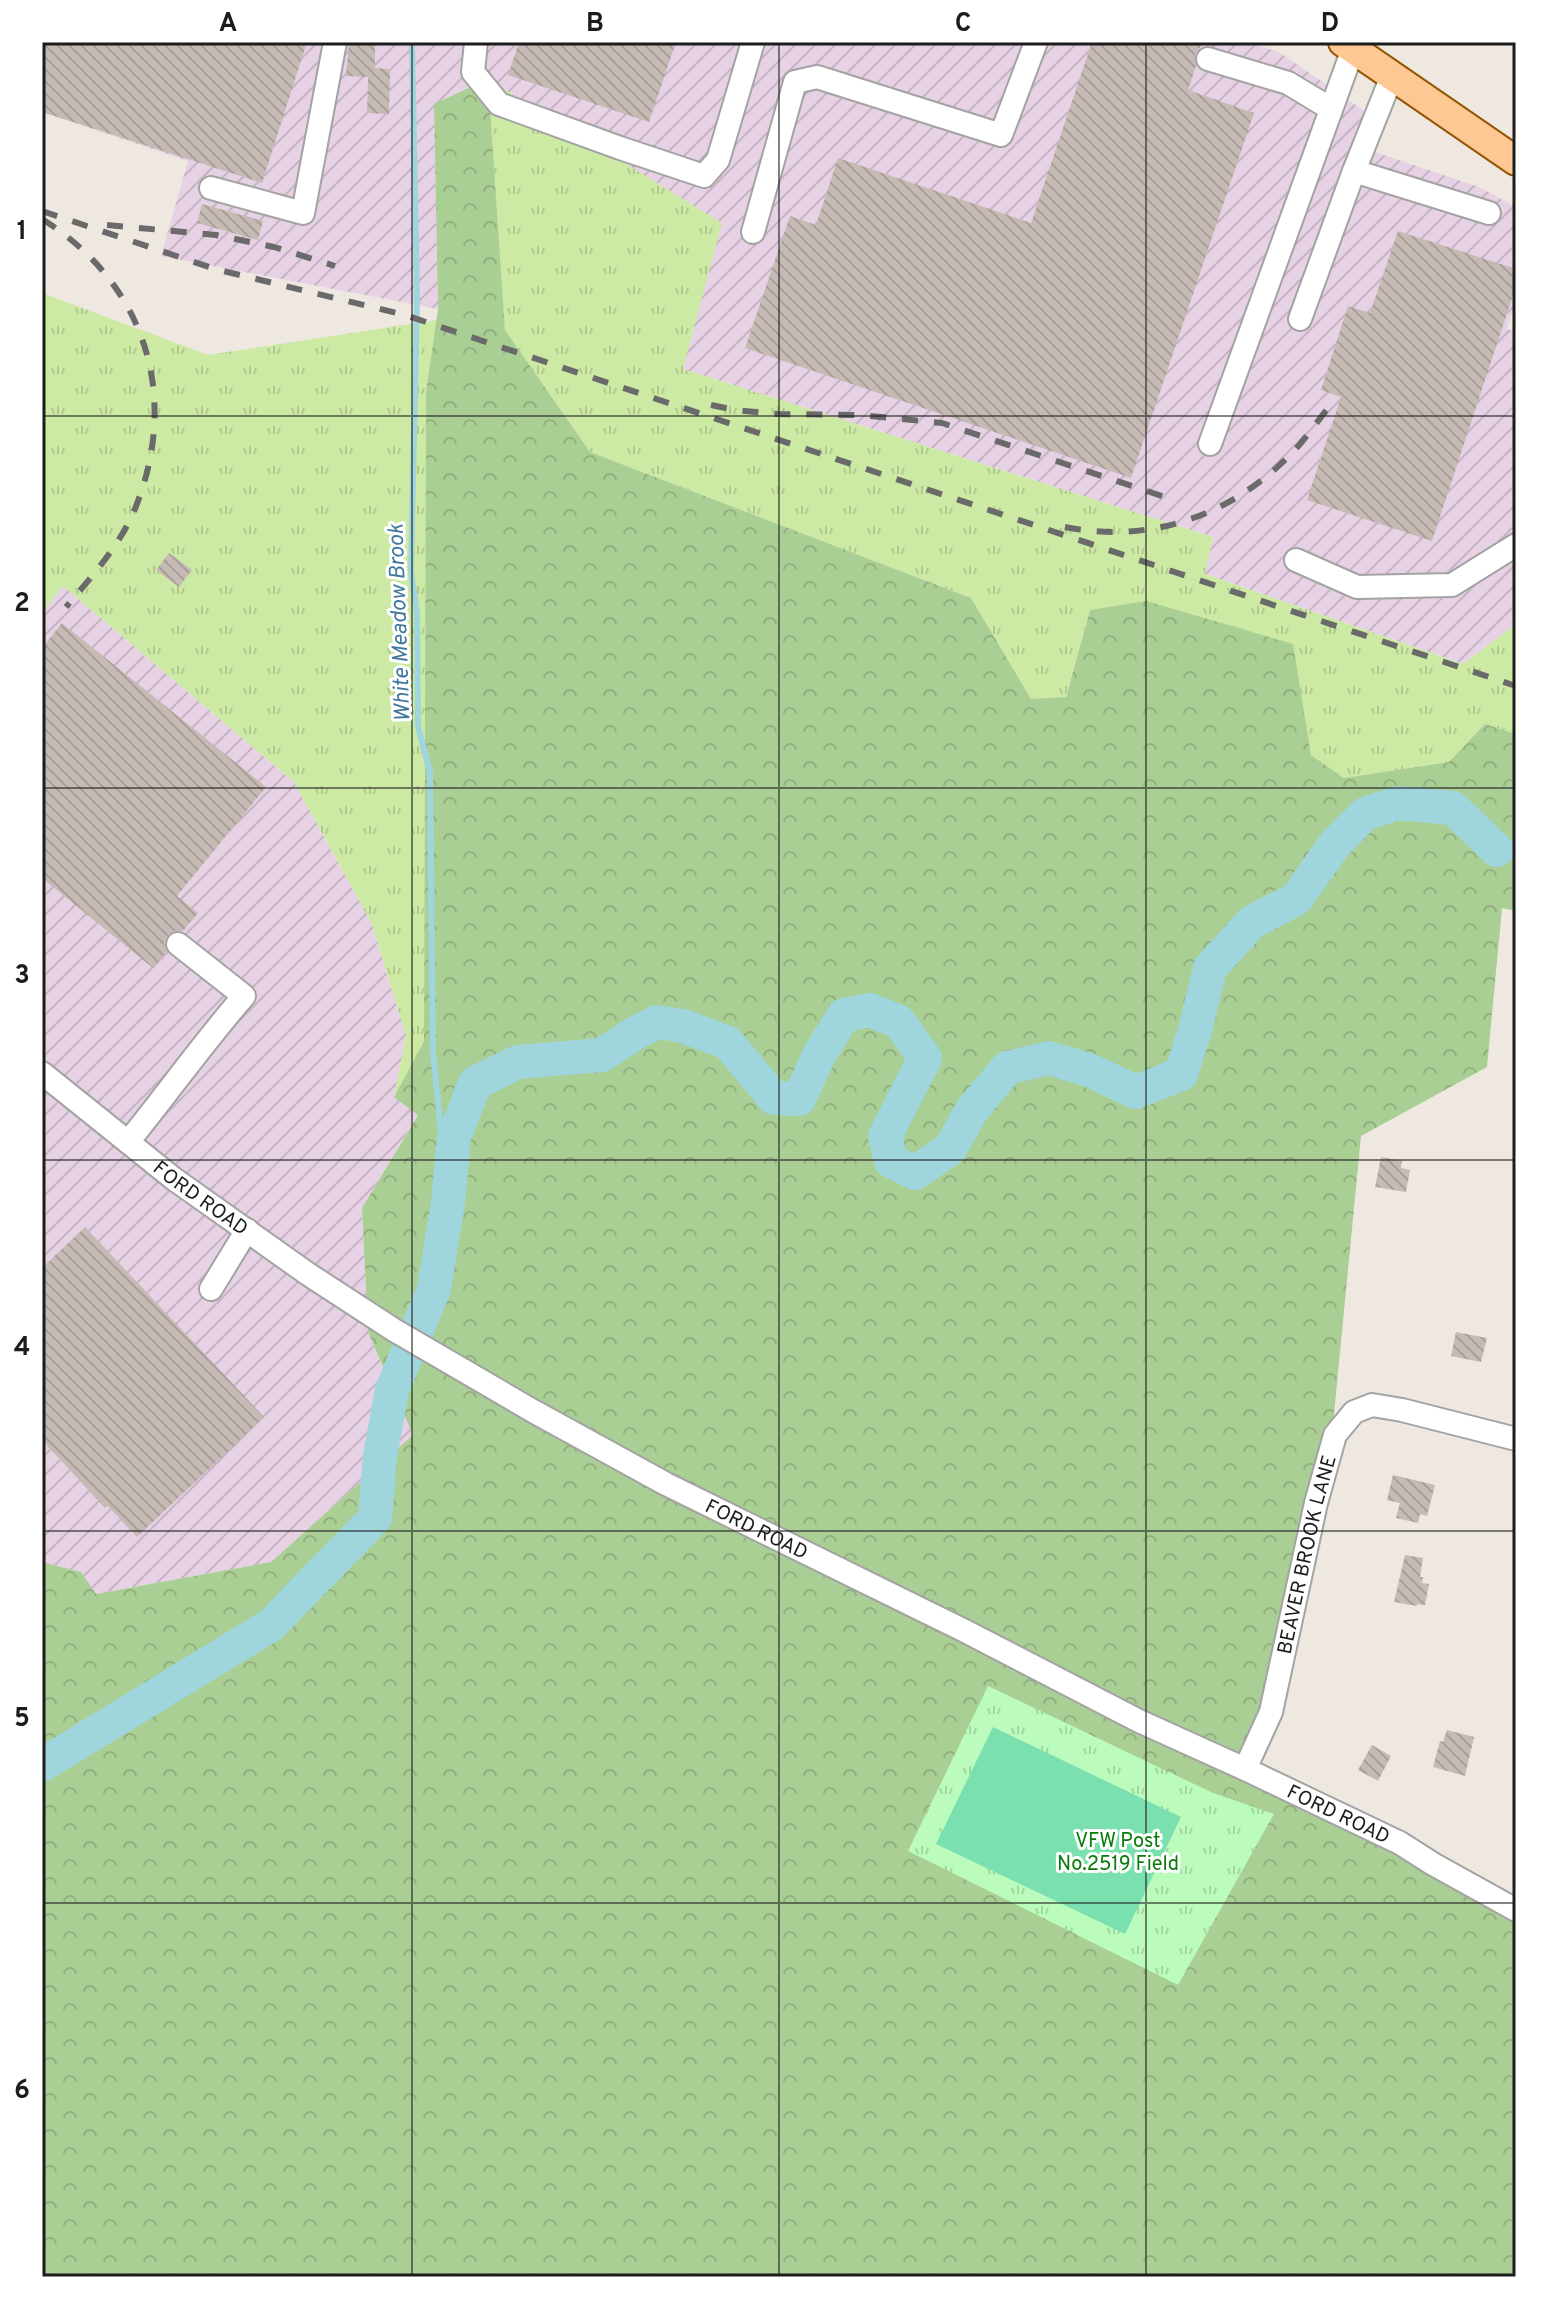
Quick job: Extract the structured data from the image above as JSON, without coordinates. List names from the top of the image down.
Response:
{
  "streets": {
    "street": ["FORD ROAD", "BEAVER BROOK LANE"]
  },
  "crossings": [
    ["FORD ROAD", "BEAVER BROOK LANE"]
  ],
  "water": ["White Meadow Brook"],
  "parks": ["VFW Post No.2519 Field"],
  "grid": {
    "columns": [
      "A",
      "B",
      "C",
      "D"
    ],
    "rows": [
      "1",
      "2",
      "3",
      "4",
      "5",
      "6"
    ]
  }
}
